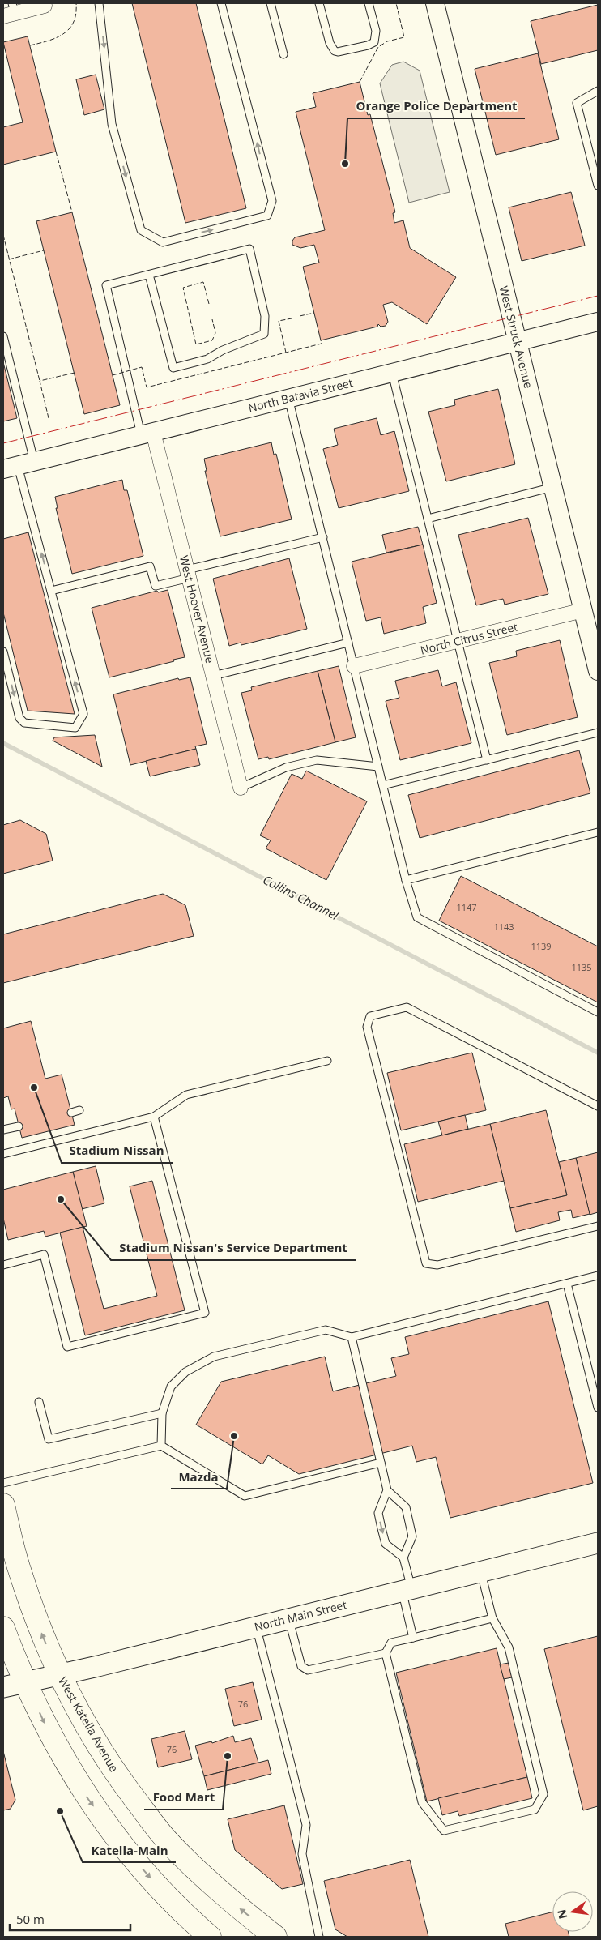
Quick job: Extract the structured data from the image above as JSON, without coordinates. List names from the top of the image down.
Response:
{
  "streets": {
    "main road": ["North Main Street", "West Katella Avenue"],
    "street": [
      "West Struck Avenue",
      "North Batavia Street",
      "West Hoover Avenue",
      "North Citrus Street"
    ]
  },
  "crossings": [
    ["West Struck Avenue", "North Batavia Street"],
    ["West Struck Avenue", "North Citrus Street"],
    ["North Batavia Street", "West Hoover Avenue"],
    ["North Main Street", "West Katella Avenue"]
  ],
  "water": ["Collins Channel"],
  "places": [
    "Orange Police Department",
    "Stadium Nissan",
    "Stadium Nissan's Service Department",
    "Mazda",
    "Food Mart",
    "Katella-Main"
  ],
  "house_numbers": [
    "1147",
    "1143",
    "1139",
    "1135",
    "76",
    "76"
  ],
  "scale_bar": "50 m",
  "north": "left"
}
